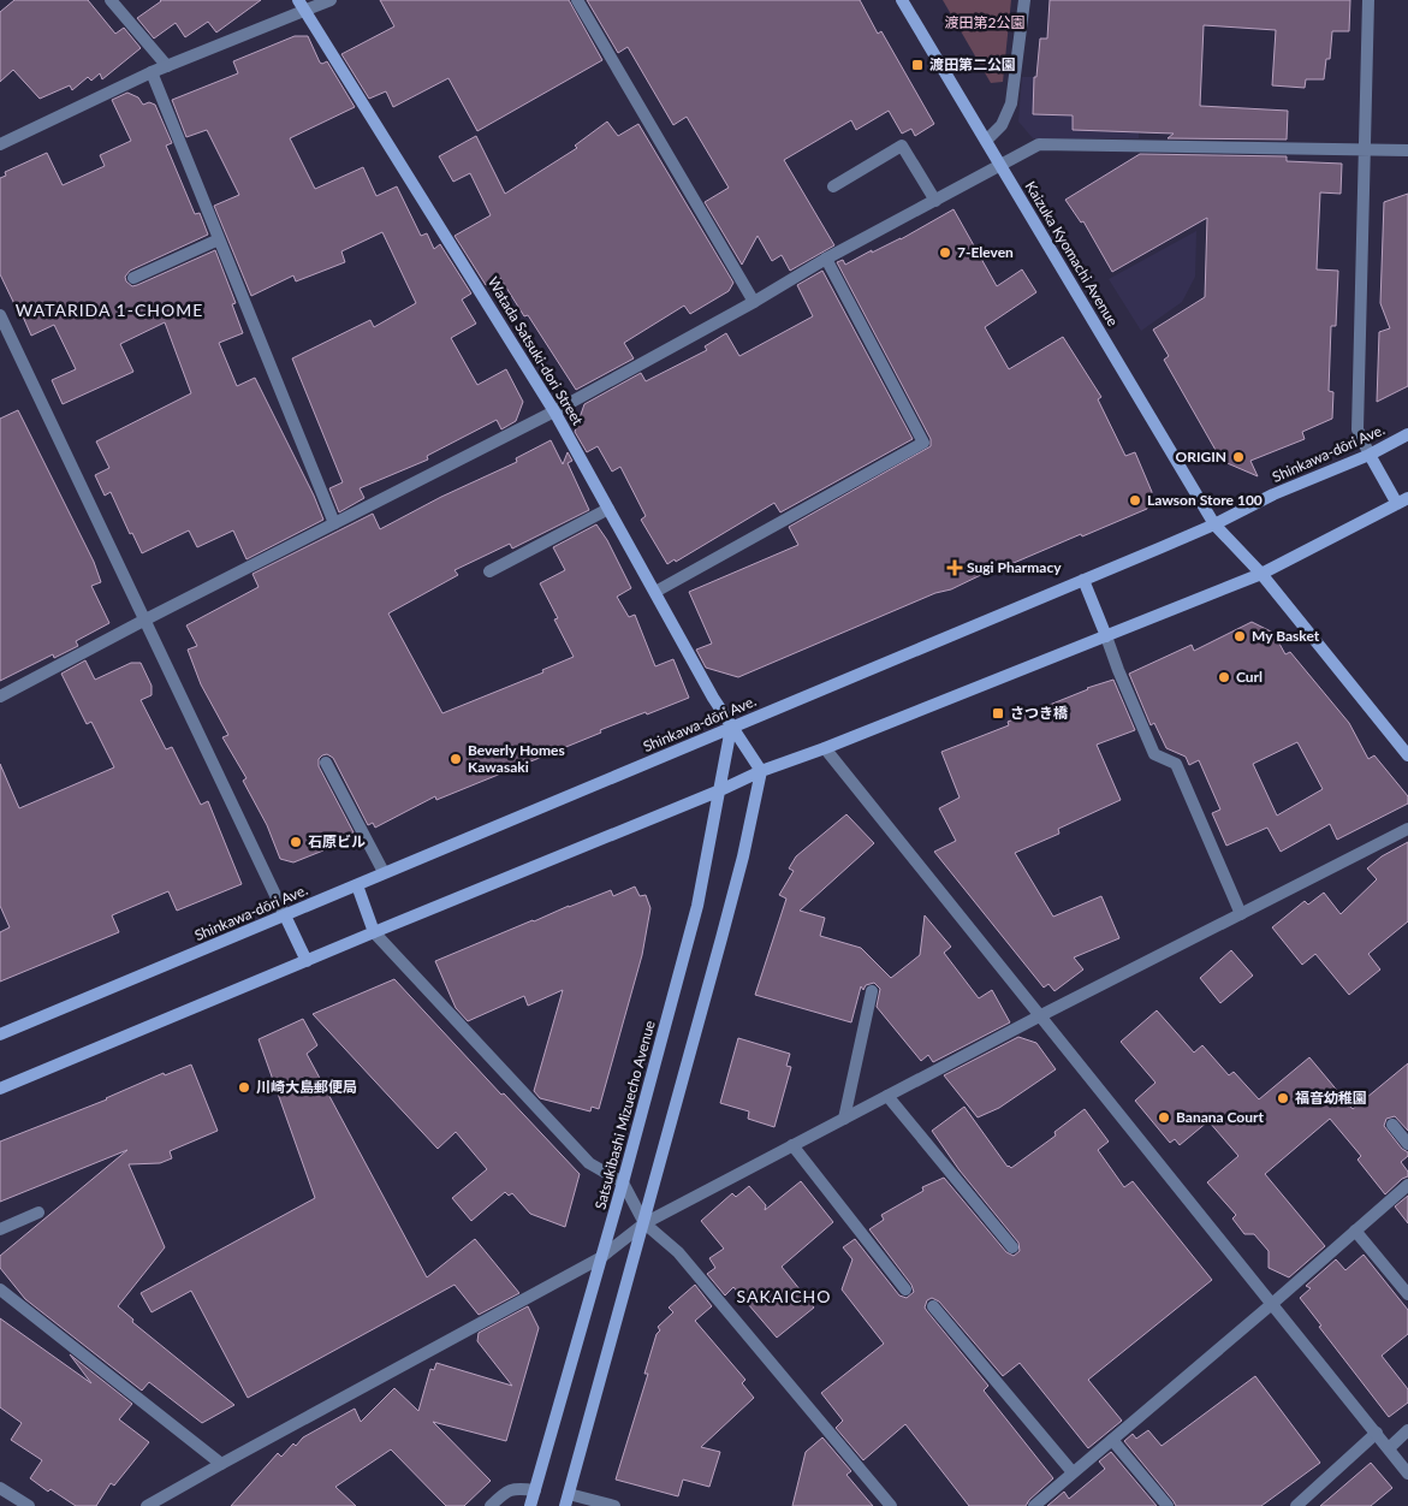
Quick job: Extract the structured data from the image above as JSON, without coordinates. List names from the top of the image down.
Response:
{
  "streets": {
    "street": [
      "Kaizuka Kyomachi Avenue",
      "Watada Satsuki-dori Street",
      "Shinkawa-dōri Ave.",
      "Satsukibashi Mizuecho Avenue"
    ]
  },
  "crossings": [
    ["Kaizuka Kyomachi Avenue", "Shinkawa-dōri Ave."],
    ["Watada Satsuki-dori Street", "Shinkawa-dōri Ave."],
    ["Watada Satsuki-dori Street", "Satsukibashi Mizuecho Avenue"],
    ["Shinkawa-dōri Ave.", "Satsukibashi Mizuecho Avenue"]
  ],
  "districts": ["WATARIDA 1-CHOME", "SAKAICHO"],
  "parks": ["渡田第2公園"],
  "places": {
    "transit": ["渡田第二公園", "さつき橋"],
    "other": [
      "7-Eleven",
      "ORIGIN",
      "Lawson Store 100",
      "My Basket",
      "Curl",
      "Beverly Homes Kawasaki",
      "石原ビル",
      "川崎大島郵便局",
      "福音幼稚園",
      "Banana Court"
    ],
    "health": ["Sugi Pharmacy"]
  }
}
